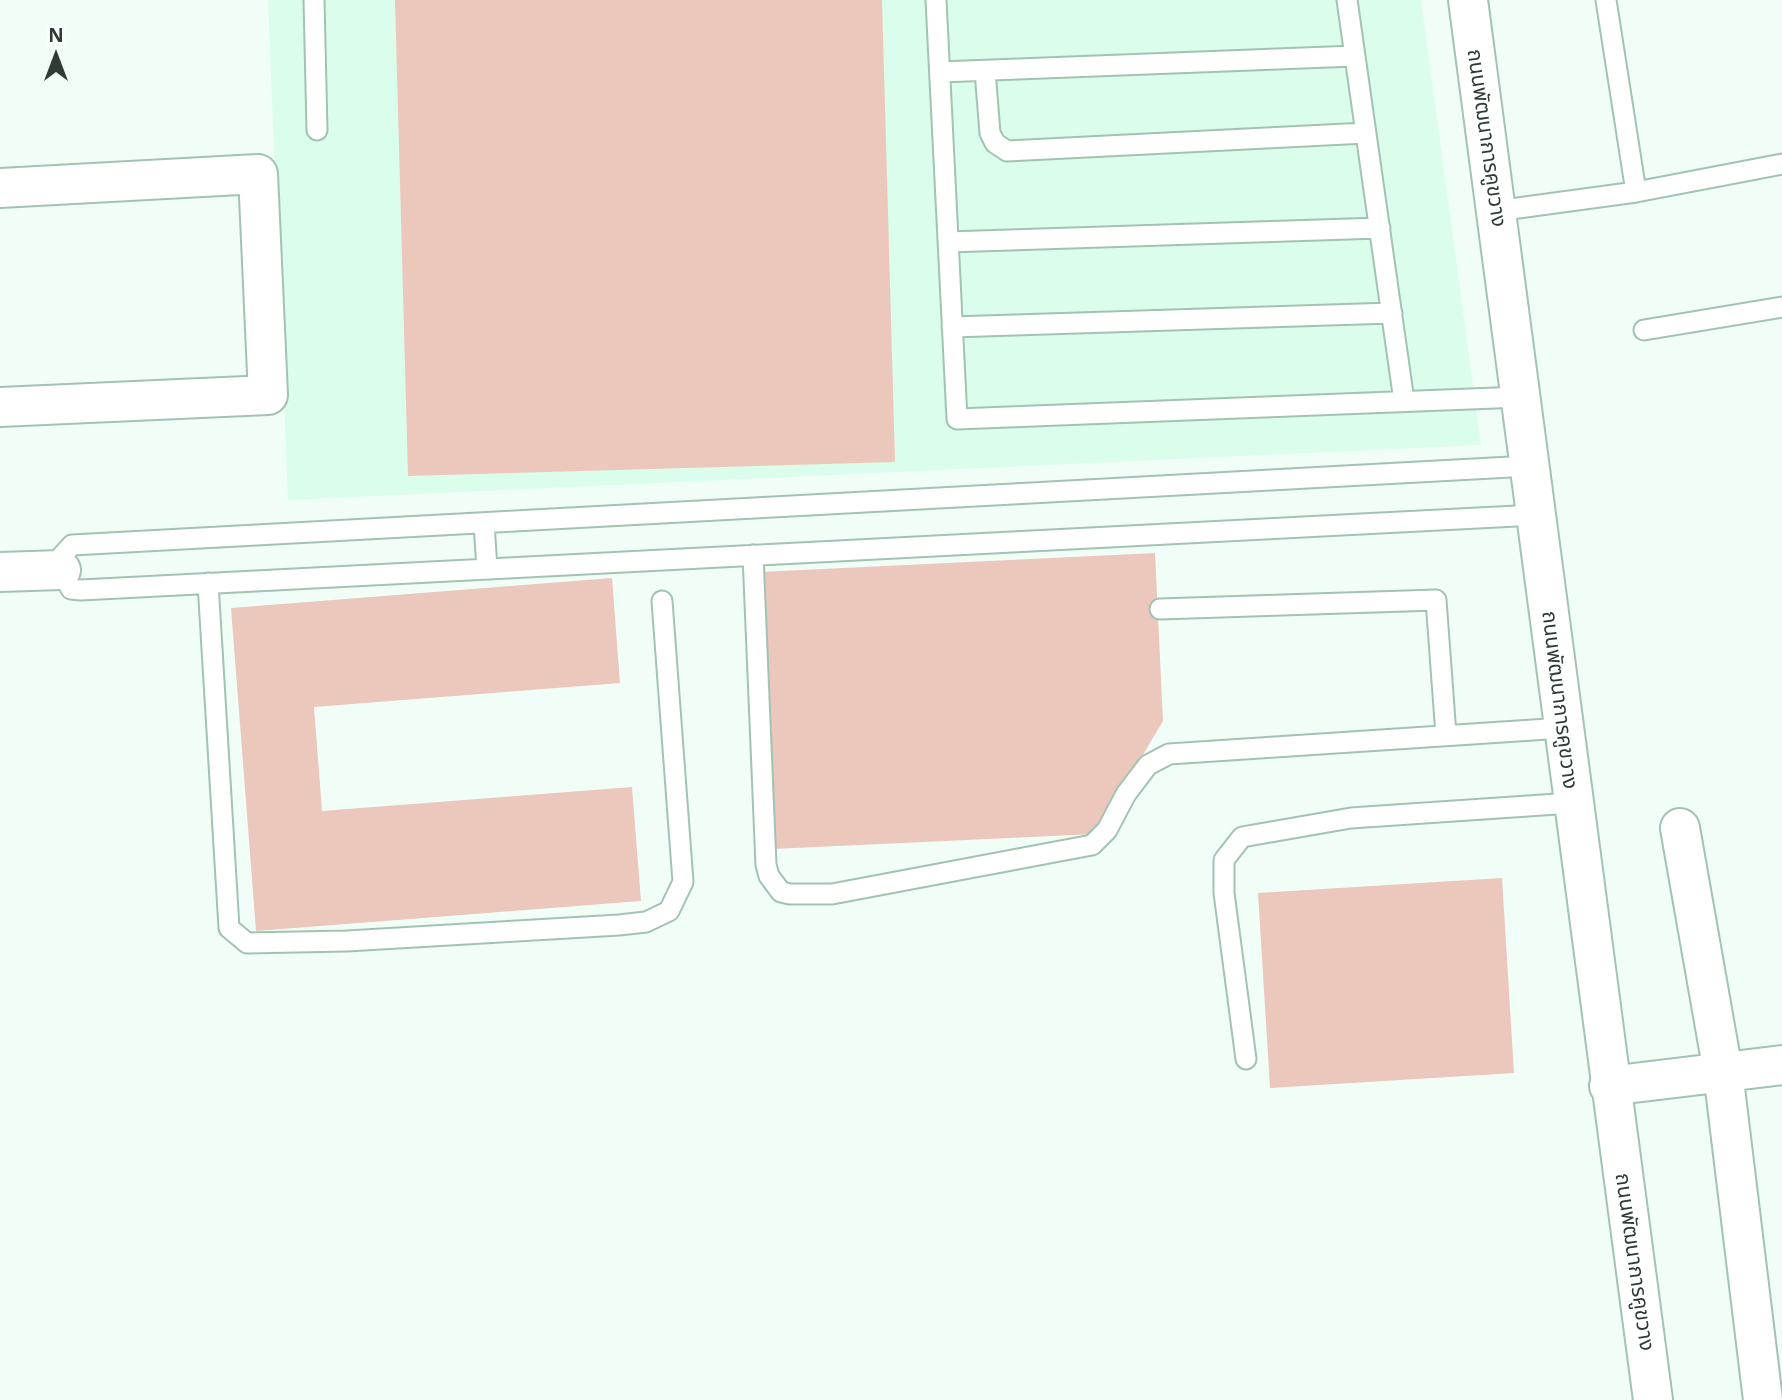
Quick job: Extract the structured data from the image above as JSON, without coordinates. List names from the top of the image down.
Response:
{
  "streets": {
    "street": ["ถนนพัฒนาการคูขวาง"]
  },
  "north": "top"
}
